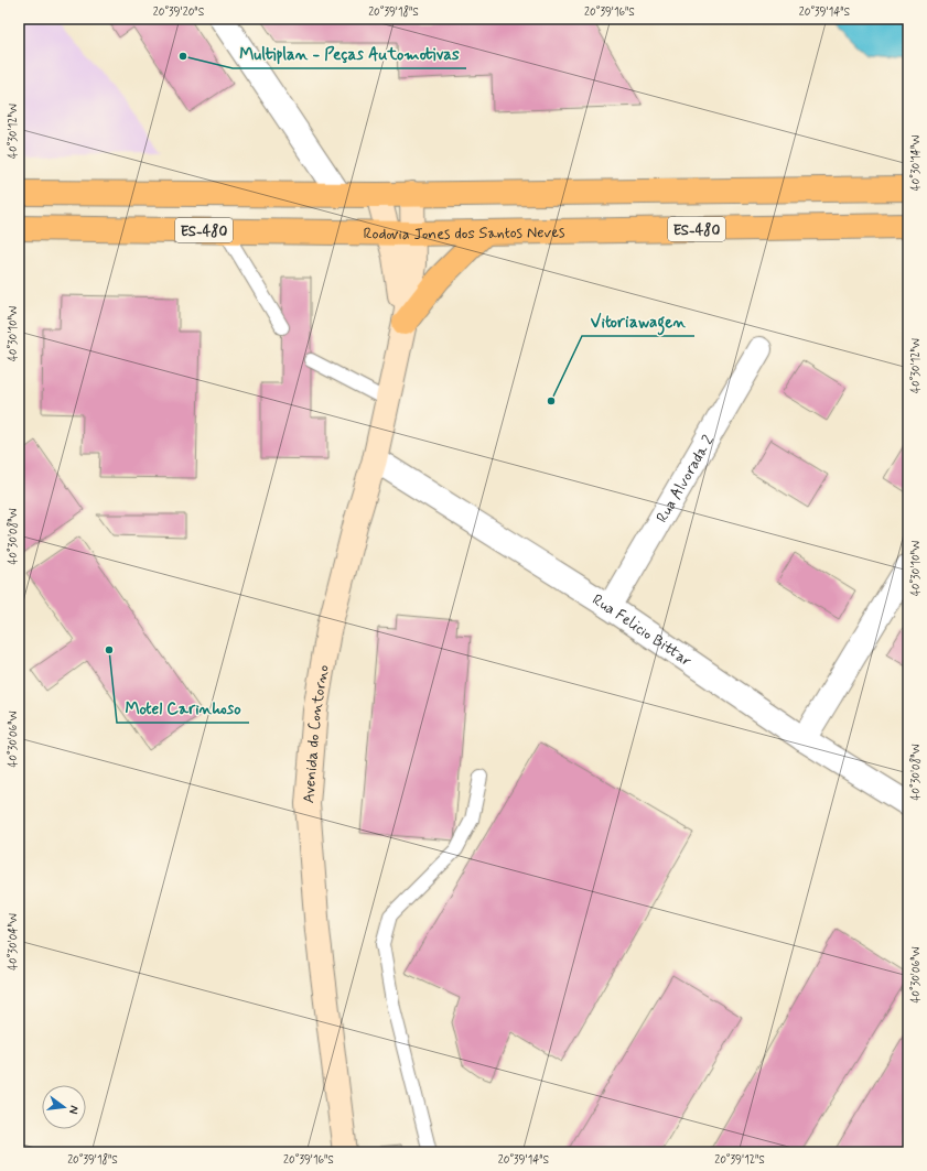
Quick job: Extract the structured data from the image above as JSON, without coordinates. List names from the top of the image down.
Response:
{
  "streets": {
    "main road": ["ES-480", "Rodovia Jones dos Santos Neves", "Avenida do Contorno"],
    "street": ["Rua Alvorada 2", "Rua Felicio Bittar"]
  },
  "crossings": [
    ["Rodovia Jones dos Santos Neves", "Avenida do Contorno"],
    ["Rua Alvorada 2", "Rua Felicio Bittar"],
    ["Rua Felicio Bittar", "Avenida do Contorno"]
  ],
  "places": ["Multiplan - Peças Automotivas", "Vitoriawagen", "Motel Carinhoso"],
  "north": "right",
  "coordinates": [
    "20°39'20\"S",
    "20°39'18\"S",
    "20°39'16\"S",
    "20°39'14\"S",
    "40°30'12\"W",
    "40°30'14\"W",
    "40°30'10\"W",
    "40°30'08\"W",
    "40°30'06\"W",
    "40°30'04\"W",
    "20°39'12\"S"
  ]
}
